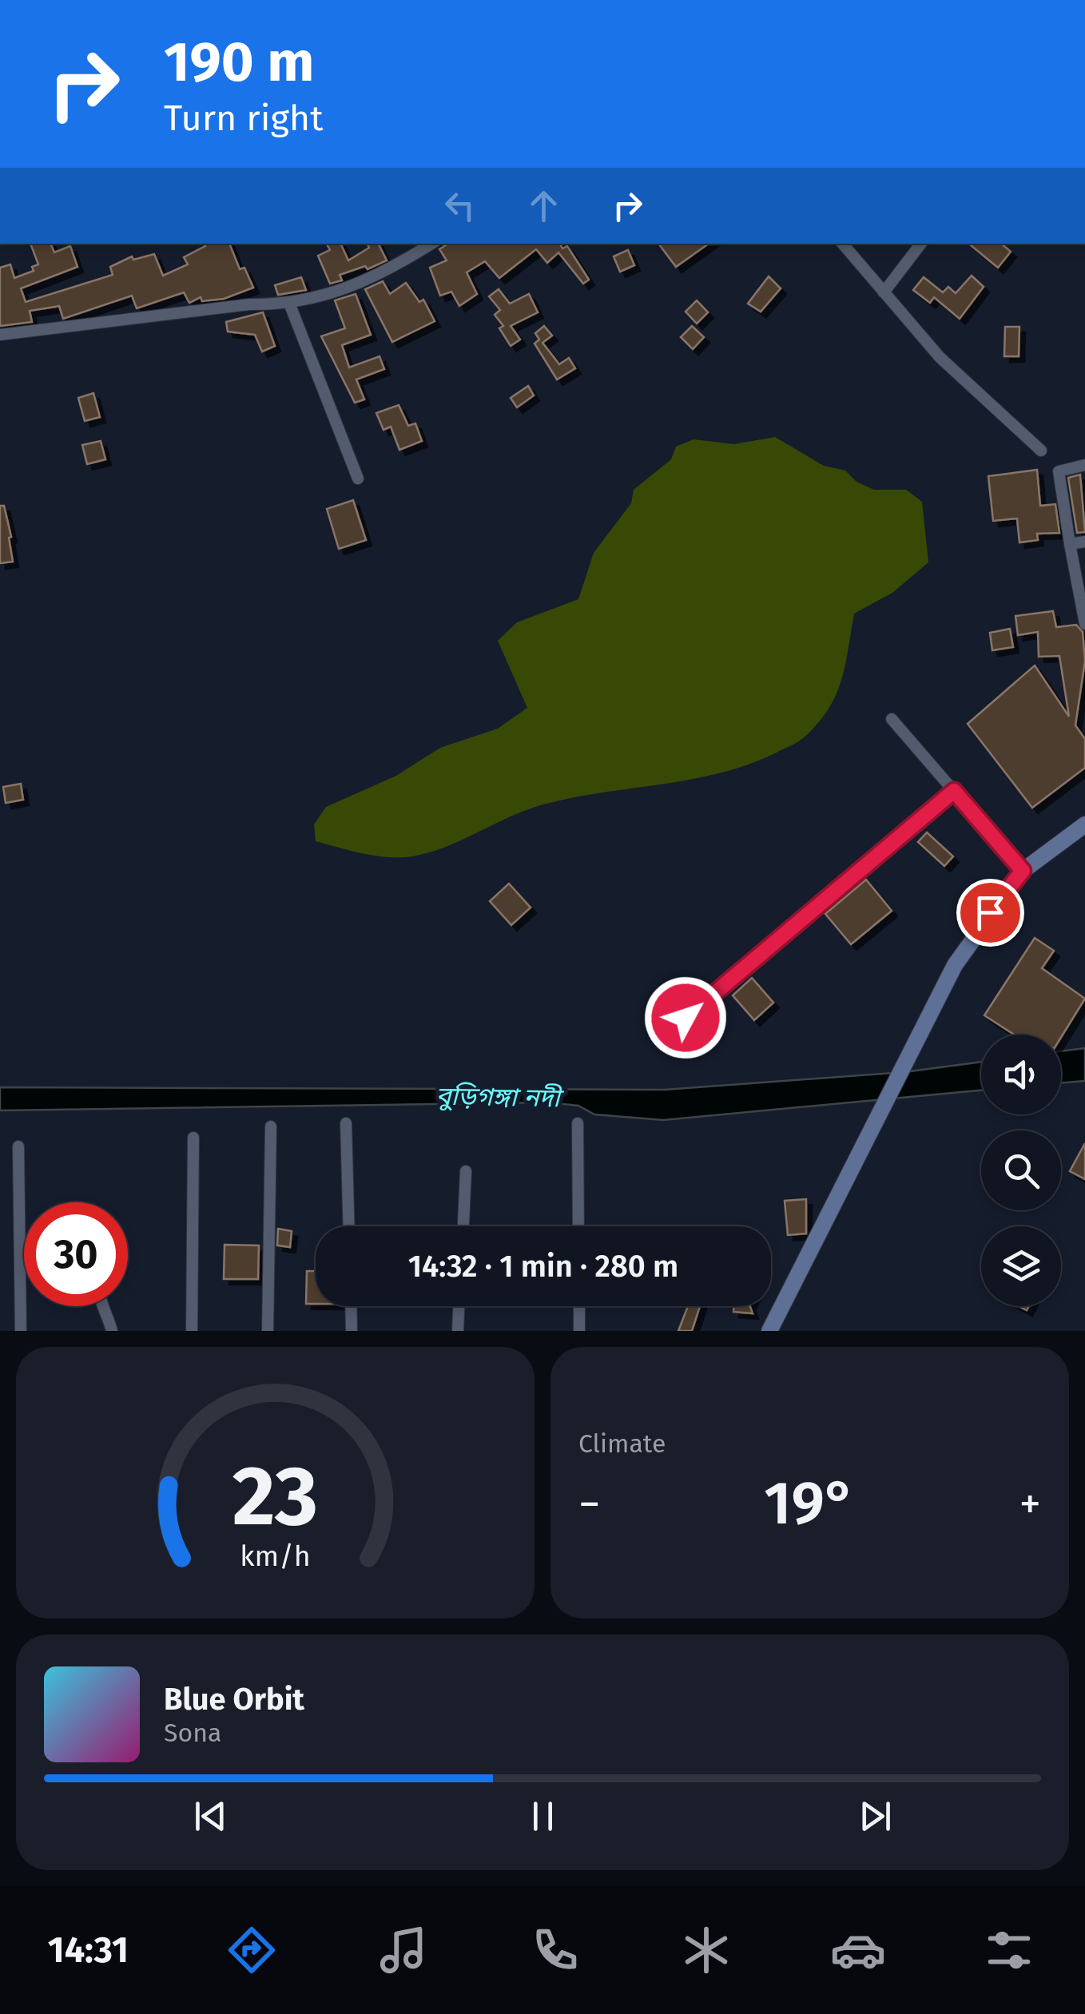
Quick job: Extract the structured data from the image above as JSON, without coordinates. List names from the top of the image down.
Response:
{
  "water": ["বুড়িগঙ্গা নদী"],
  "page": {
    "turn": ["190 m", "Turn right"],
    "limit": "30",
    "trip": "14:32 · 1 min · 280 m",
    "tile": "Climate",
    "heat": ["−", "19°", "+"],
    "song": ["Blue Orbit", "Sona"],
    "tabs": "14:31",
    "gauge": ["23", "km/h"]
  }
}
